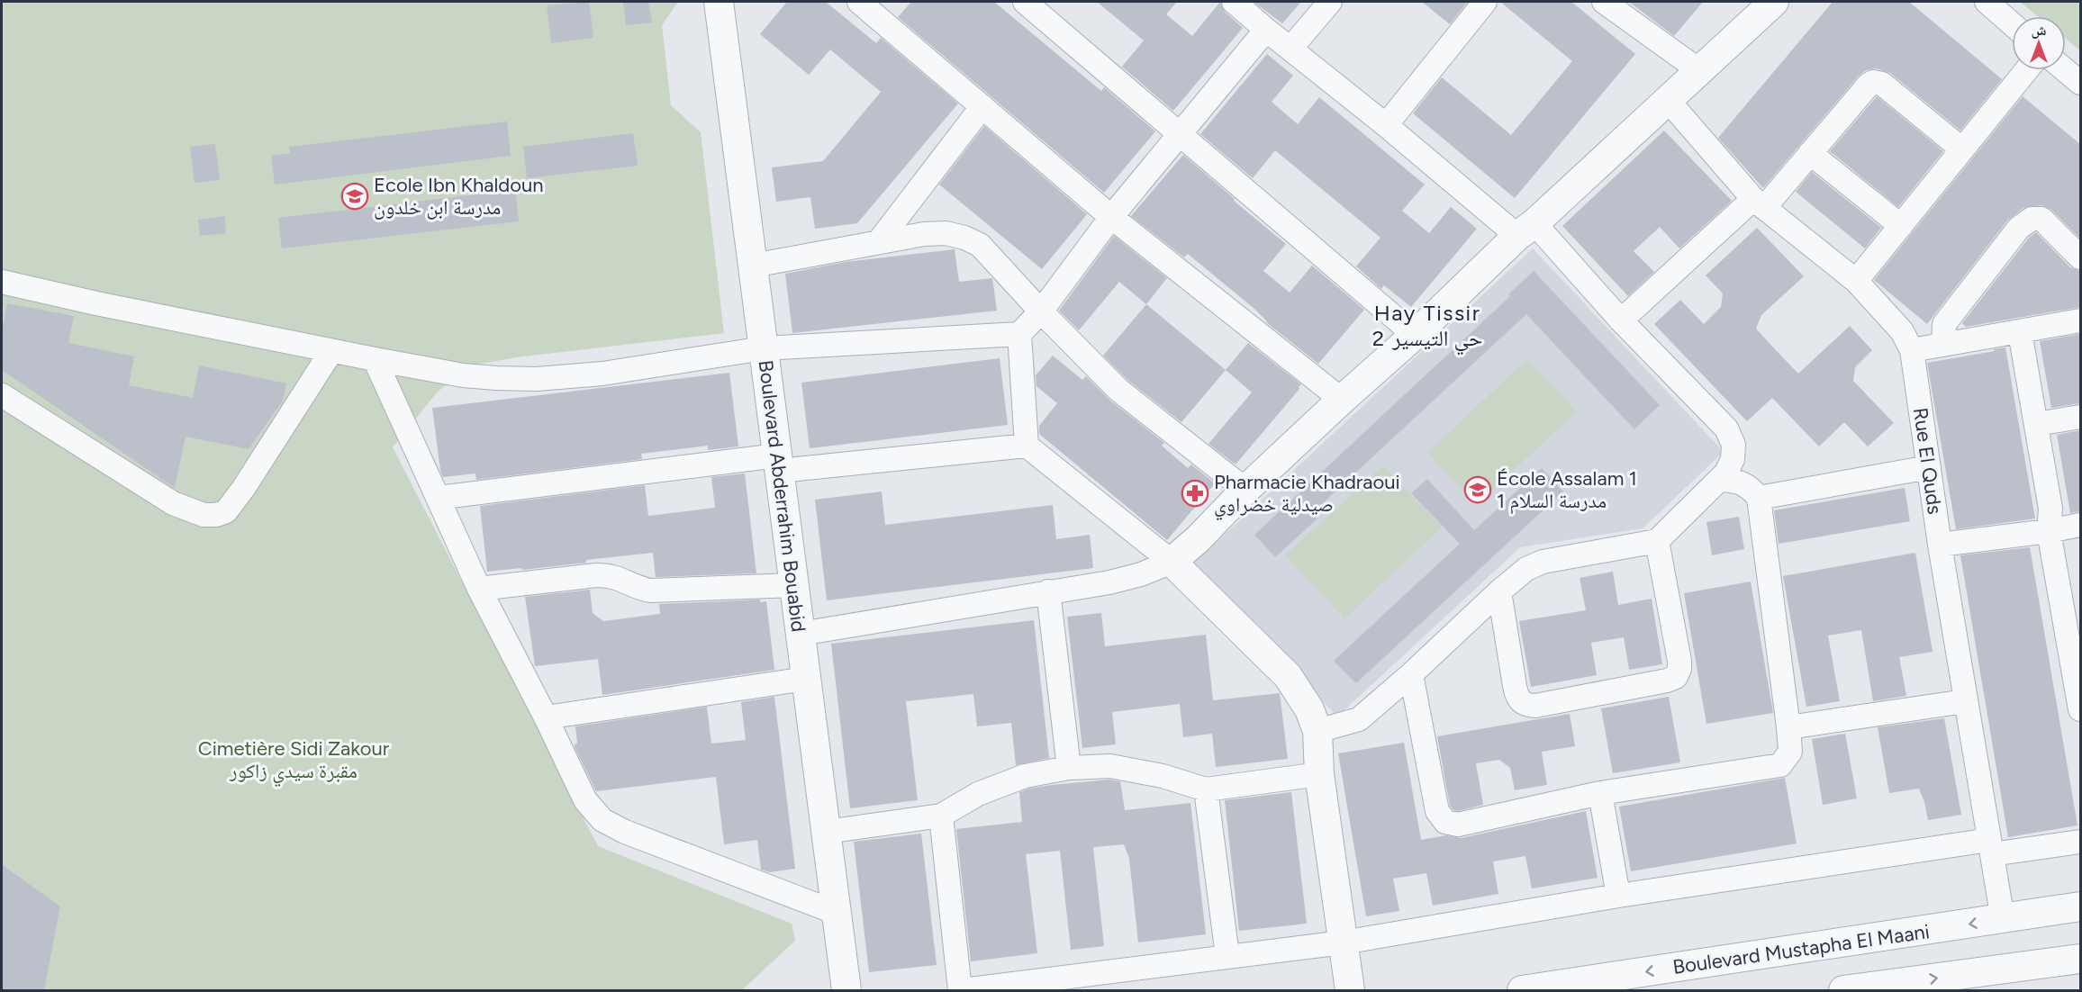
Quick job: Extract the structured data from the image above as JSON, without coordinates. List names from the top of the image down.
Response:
{
  "streets": {
    "street": ["Rue El Quds", "Boulevard Abderrahim Bouabid", "Boulevard Mustapha El Maani"]
  },
  "crossings": [
    ["Rue El Quds", "Boulevard Mustapha El Maani"]
  ],
  "districts": ["Hay Tissir 2 حي التيسير"],
  "parks": ["Cimetière Sidi Zakour مقبرة سيدي زاكور"],
  "places": {
    "school or university": ["Ecole Ibn Khaldoun مدرسة ابن خلدون", "École Assalam 1 مدرسة السلام 1"],
    "pharmacy": ["Pharmacie Khadraoui صيدلية خضراوي"]
  },
  "north": "top"
}
